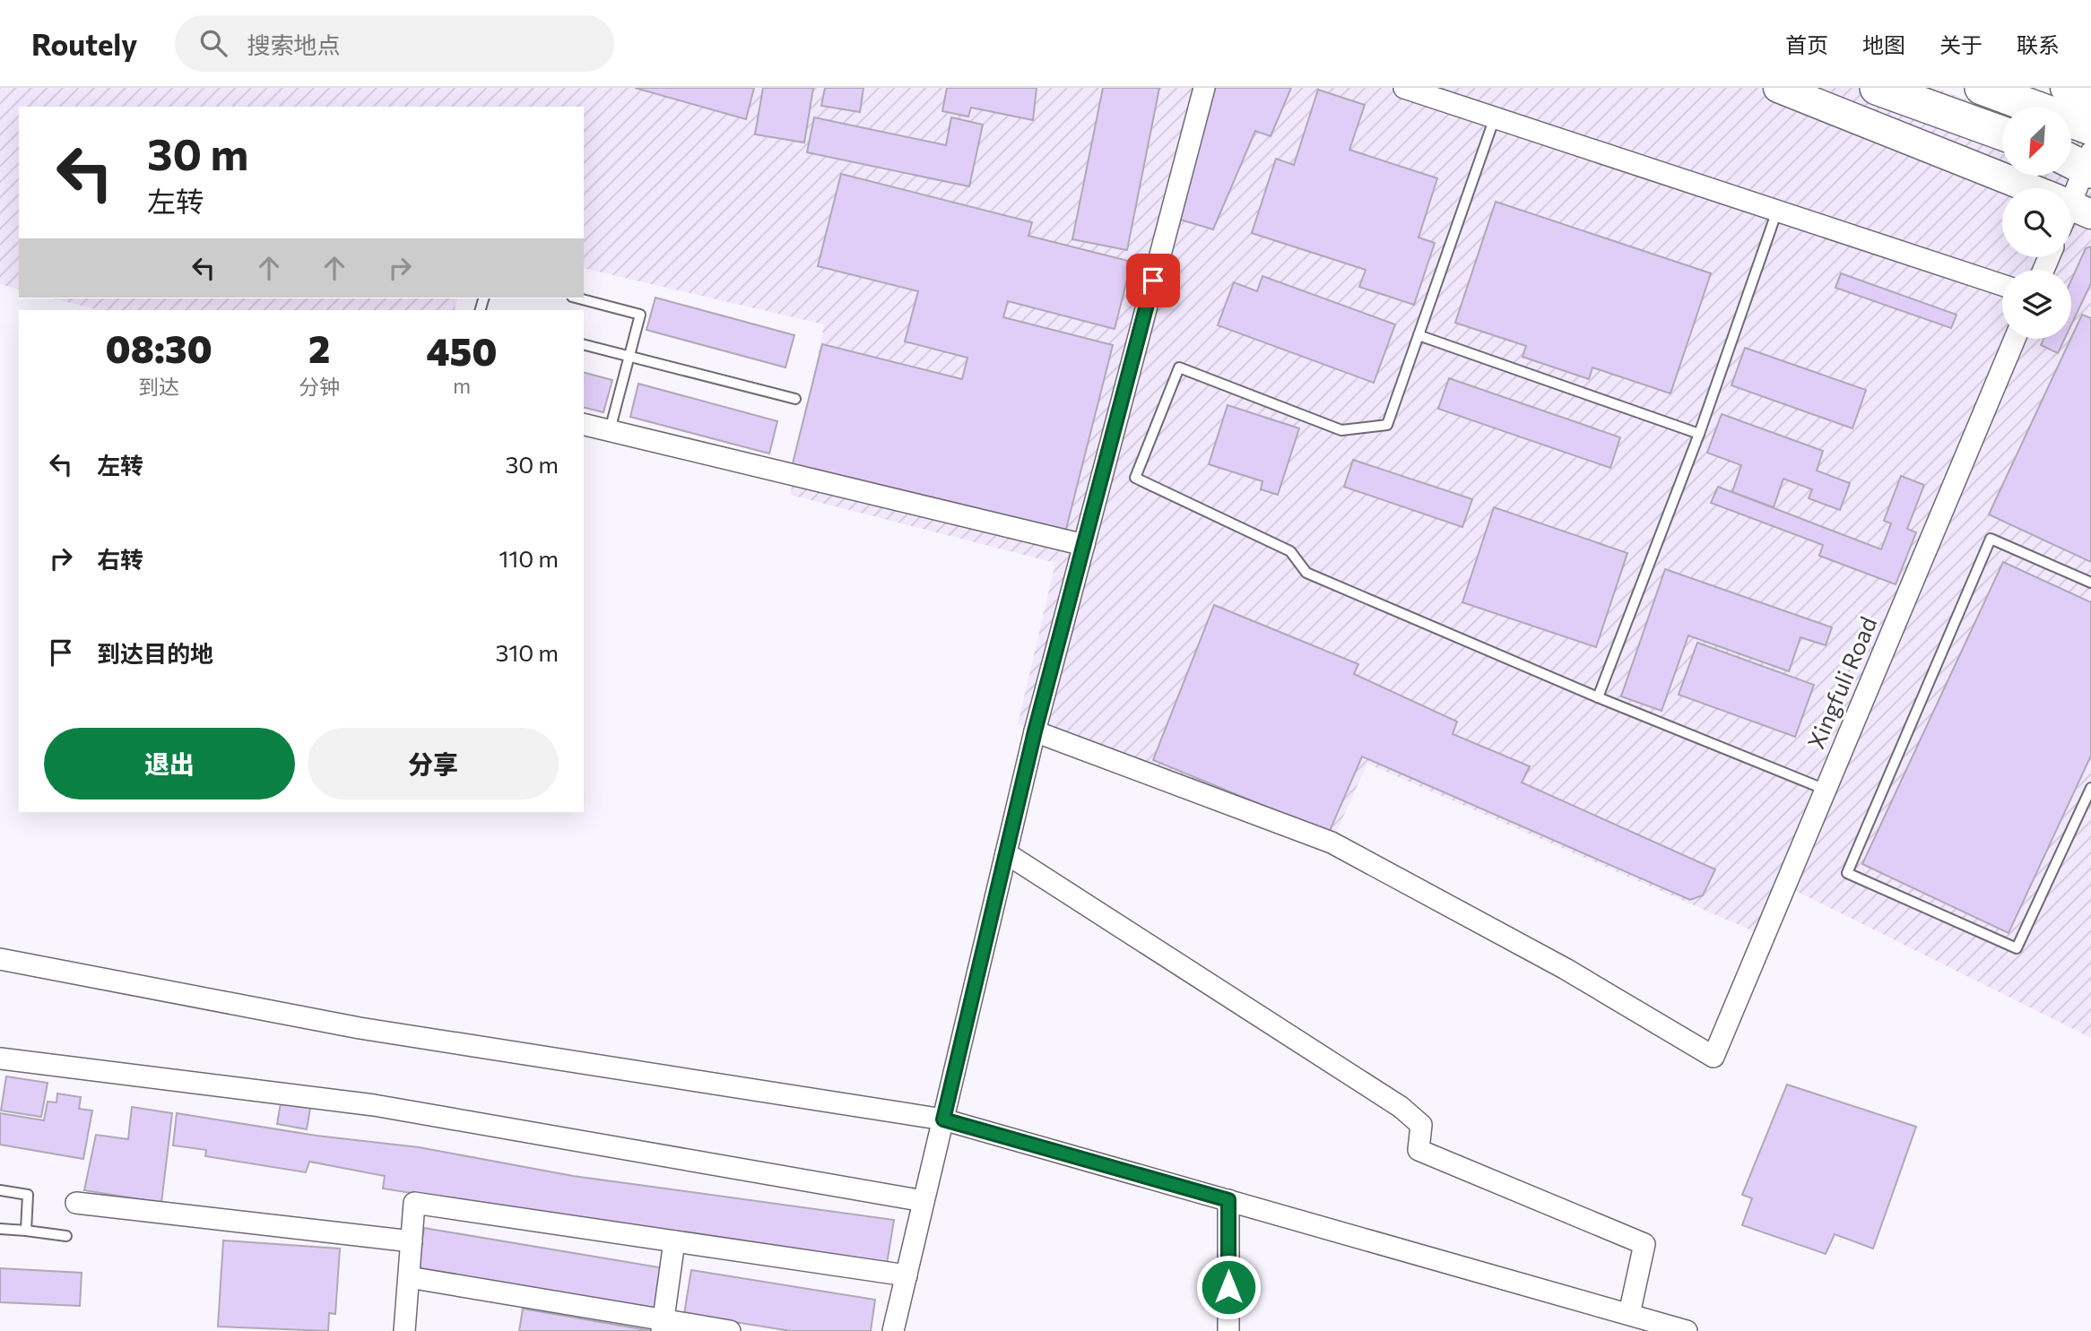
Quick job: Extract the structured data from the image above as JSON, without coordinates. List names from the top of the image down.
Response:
{
  "streets": {
    "street": ["Xingfuli Road"]
  },
  "north": "bottom left",
  "page": {
    "header": "Routely",
    "search": "搜索地点",
    "nav": [
      "首页",
      "地图",
      "关于",
      "联系"
    ],
    "turn": ["30 m", "左转"],
    "eta": [
      "08:30",
      "到达",
      "2",
      "分钟",
      "450",
      "m"
    ],
    "list": [
      {
        "name": "左转",
        "value": "30 m"
      },
      {
        "name": "右转",
        "value": "110 m"
      },
      {
        "name": "到达目的地",
        "value": "310 m"
      }
    ],
    "buttons": ["退出", "分享"]
  }
}
